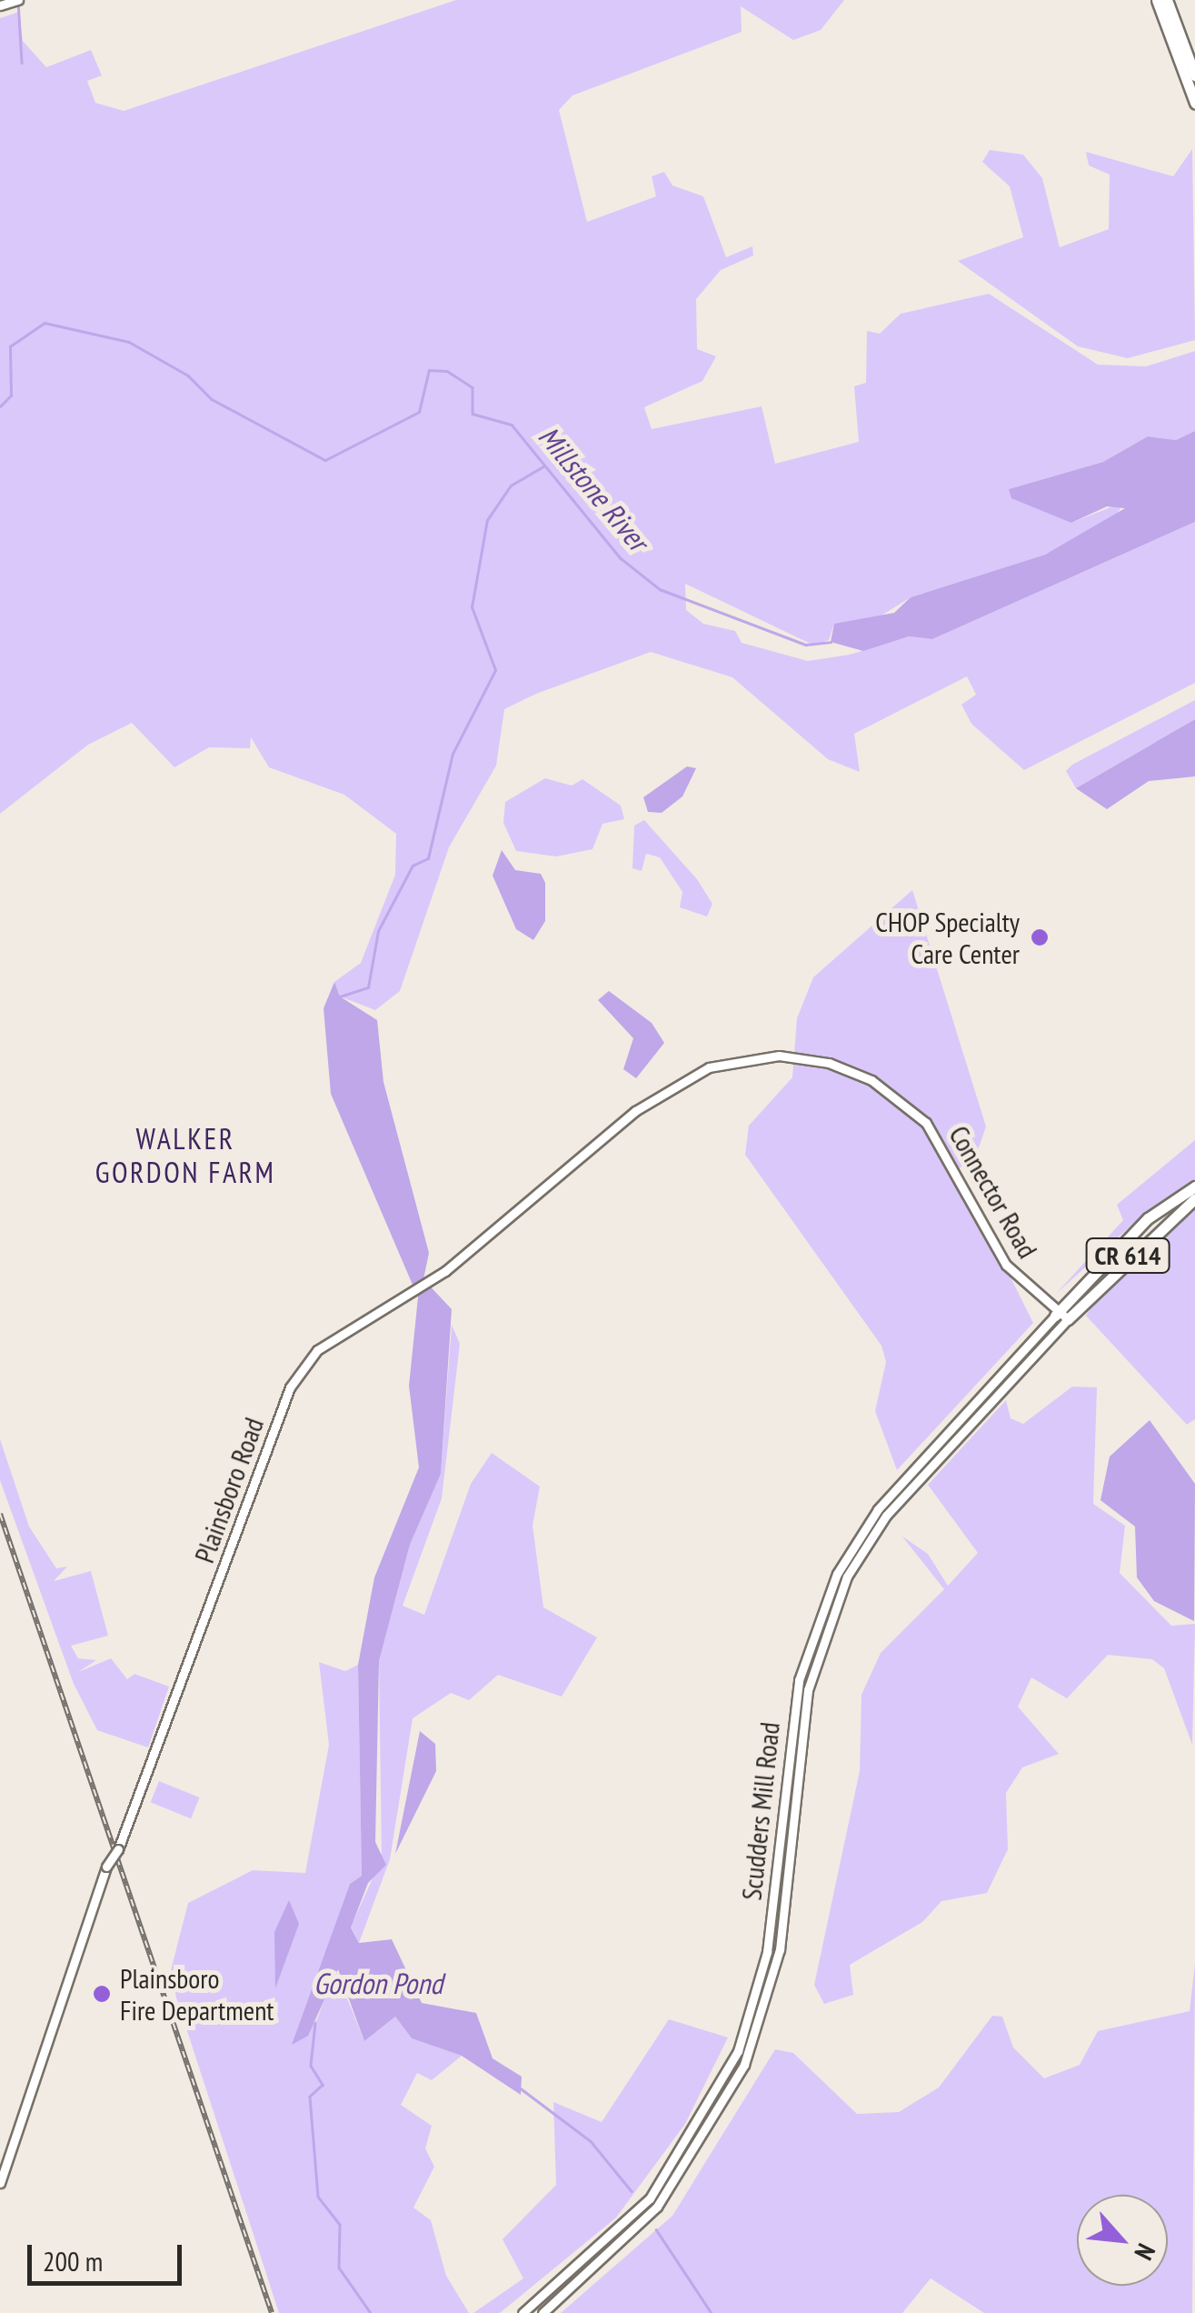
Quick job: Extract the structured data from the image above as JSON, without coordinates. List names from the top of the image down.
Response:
{
  "streets": {
    "highway": ["CR 614"],
    "main road": ["Connector Road", "Plainsboro Road", "Scudders Mill Road"]
  },
  "crossings": [
    ["Connector Road", "CR 614"],
    ["Connector Road", "Plainsboro Road"],
    ["Connector Road", "Scudders Mill Road"],
    ["CR 614", "Scudders Mill Road"]
  ],
  "districts": ["WALKER GORDON FARM"],
  "water": ["Millstone River", "Gordon Pond"],
  "places": ["CHOP Specialty Care Center", "Plainsboro Fire Department"],
  "scale_bar": "200 m",
  "north": "bottom right"
}
